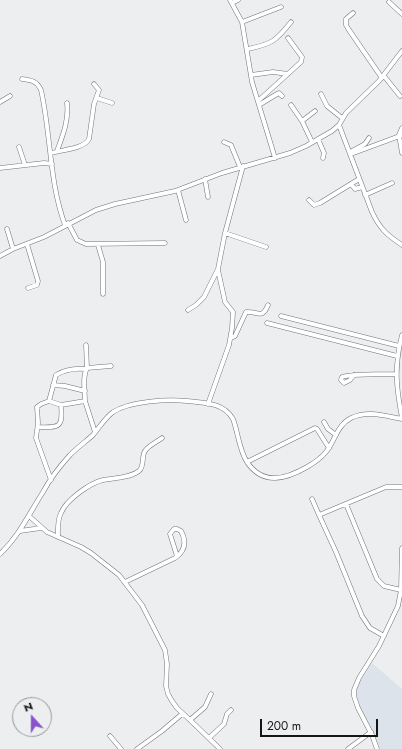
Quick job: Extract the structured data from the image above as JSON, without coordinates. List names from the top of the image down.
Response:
{
  "scale_bar": "200 m",
  "north": "top"
}
